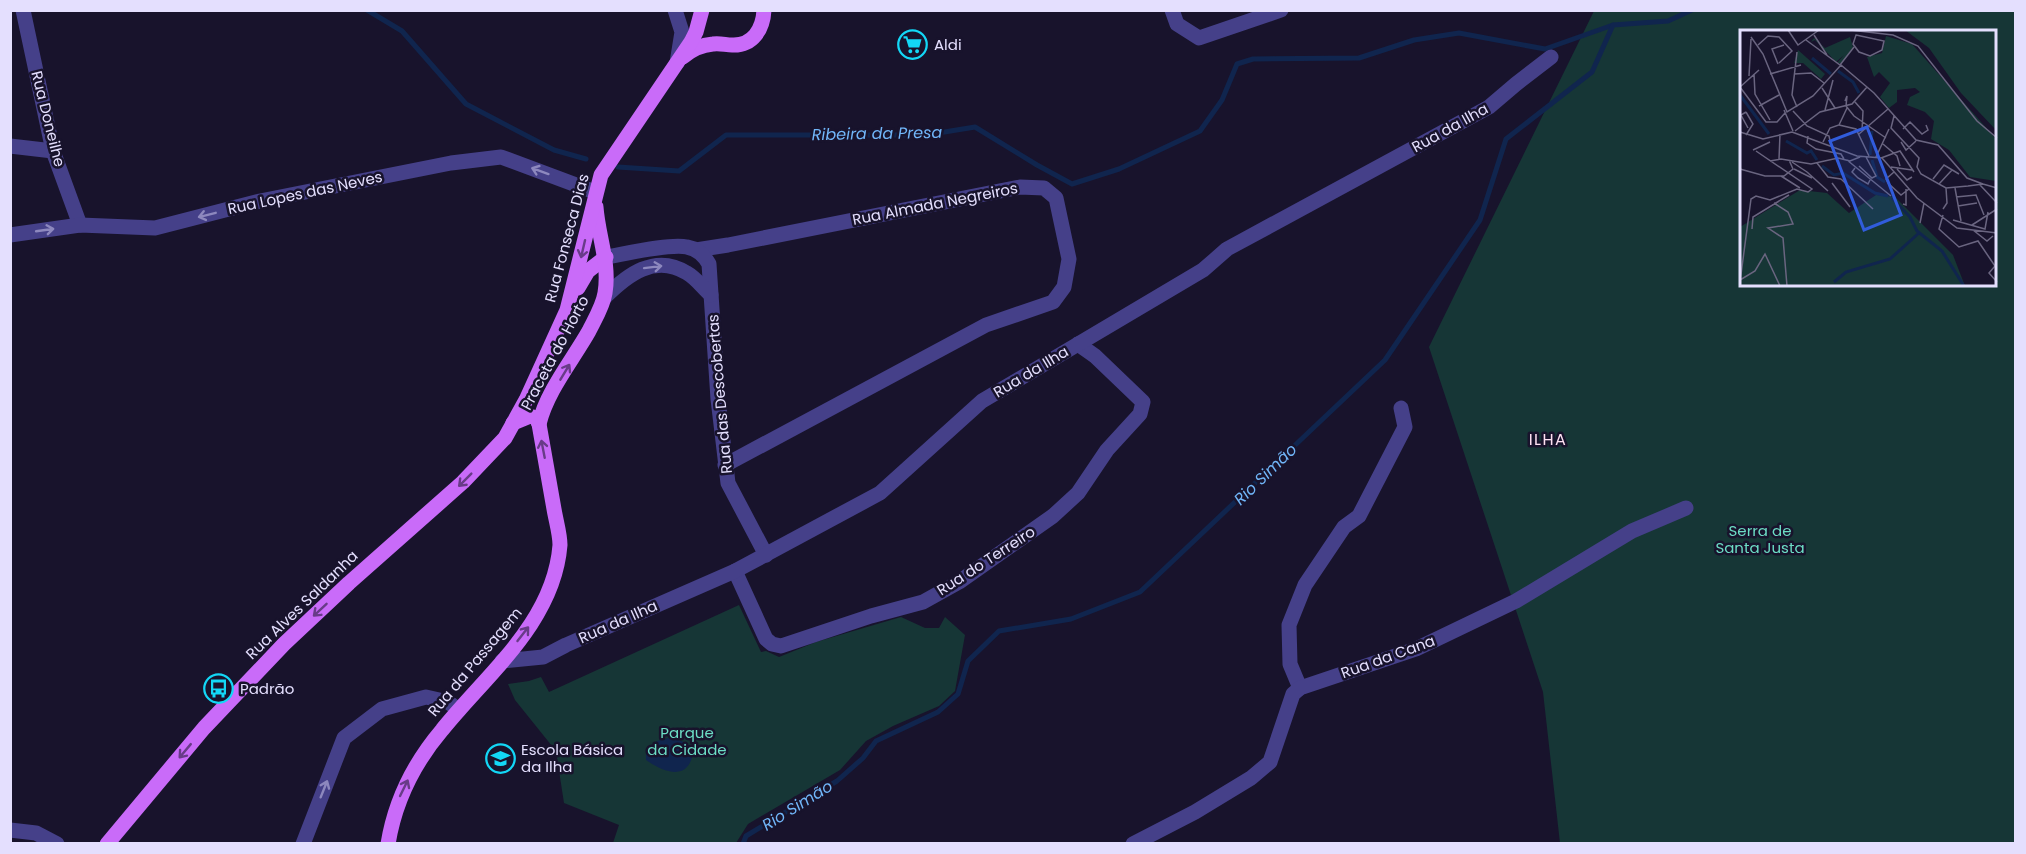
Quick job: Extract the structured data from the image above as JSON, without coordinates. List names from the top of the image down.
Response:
{
  "streets": {
    "main road": [
      "Rua Fonseca Dias",
      "Praceta do Horto",
      "Rua Alves Saldanha",
      "Rua da Passagem"
    ],
    "street": [
      "Rua Doneilhe",
      "Rua da Ilha",
      "Rua Lopes das Neves",
      "Rua Almada Negreiros",
      "Rua das Descobertas",
      "Rua do Terreiro",
      "Rua da Cana"
    ]
  },
  "crossings": [
    ["Rua Doneilhe", "Rua Lopes das Neves"],
    ["Rua da Ilha", "Rua das Descobertas"],
    ["Rua da Ilha", "Rua do Terreiro"],
    ["Rua da Ilha", "Rua da Passagem"],
    ["Rua Lopes das Neves", "Rua Fonseca Dias"],
    ["Rua Lopes das Neves", "Praceta do Horto"],
    ["Rua Almada Negreiros", "Rua das Descobertas"],
    ["Rua Fonseca Dias", "Praceta do Horto"],
    ["Rua Fonseca Dias", "Rua Alves Saldanha"],
    ["Praceta do Horto", "Rua das Descobertas"],
    ["Praceta do Horto", "Rua da Passagem"]
  ],
  "one_way": ["Praceta do Horto", "Rua Alves Saldanha", "Rua da Passagem"],
  "districts": ["ILHA"],
  "water": ["Ribeira da Presa", "Rio Simão"],
  "parks": ["Serra de Santa Justa", "Parque da Cidade"],
  "places": {
    "supermarket": ["Aldi"],
    "bus stop": ["Padrão"],
    "school or university": ["Escola Básica da Ilha"]
  }
}
